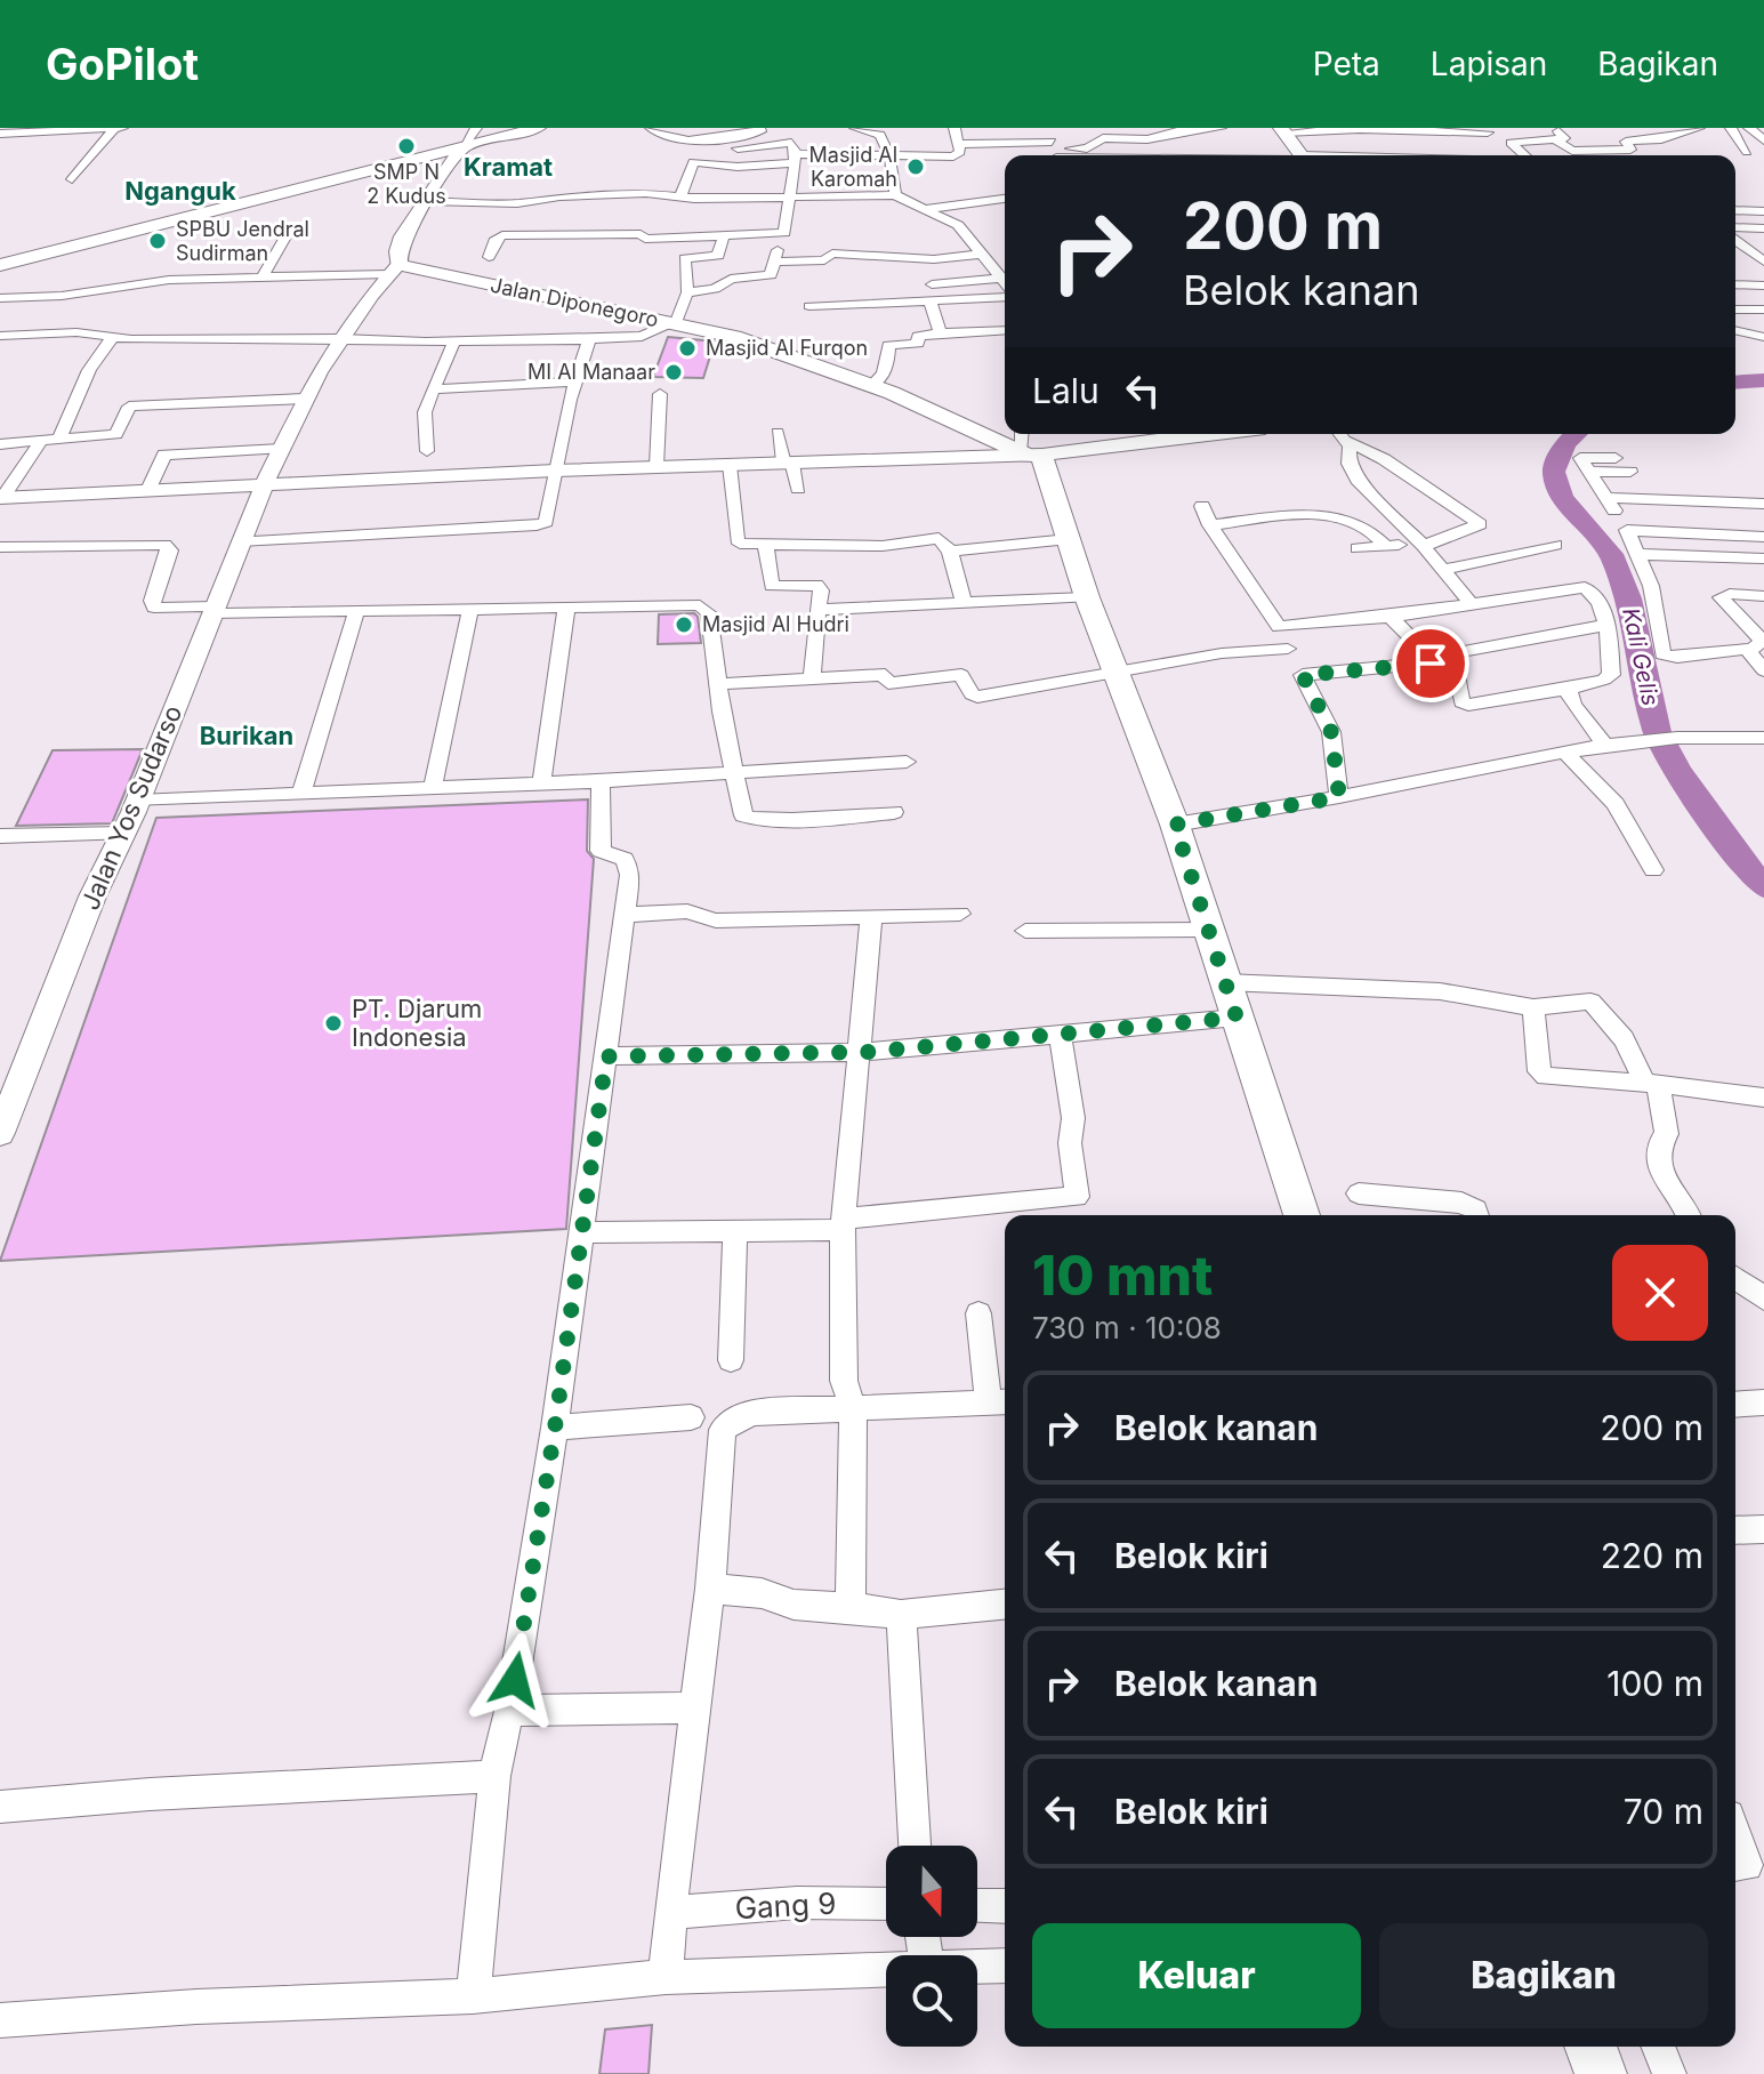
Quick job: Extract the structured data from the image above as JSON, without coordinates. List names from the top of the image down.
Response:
{
  "streets": {
    "main road": ["Jalan Diponegoro"],
    "street": ["Jalan Yos Sudarso", "Gang 9"]
  },
  "crossings": [
    ["Jalan Diponegoro", "Jalan Yos Sudarso"]
  ],
  "districts": ["Kramat", "Nganguk", "Burikan"],
  "water": ["Kali Gelis"],
  "places": [
    "SMP N 2 Kudus",
    "Masjid Al Karomah",
    "SPBU Jendral Sudirman",
    "Masjid Al Furqon",
    "MI Al Manaar",
    "Masjid Al Hudri",
    "PT. Djarum Indonesia"
  ],
  "north": "bottom",
  "page": {
    "header": "GoPilot",
    "nav": ["Peta", "Lapisan", "Bagikan"],
    "turn": ["200 m", "Belok kanan"],
    "then": "Lalu",
    "heading": ["10 mnt", "730 m · 10:08"],
    "list": [
      {
        "name": "Belok kanan",
        "value": "200 m"
      },
      {
        "name": "Belok kiri",
        "value": "220 m"
      },
      {
        "name": "Belok kanan",
        "value": "100 m"
      },
      {
        "name": "Belok kiri",
        "value": "70 m"
      }
    ],
    "buttons": ["Keluar", "Bagikan"]
  }
}
